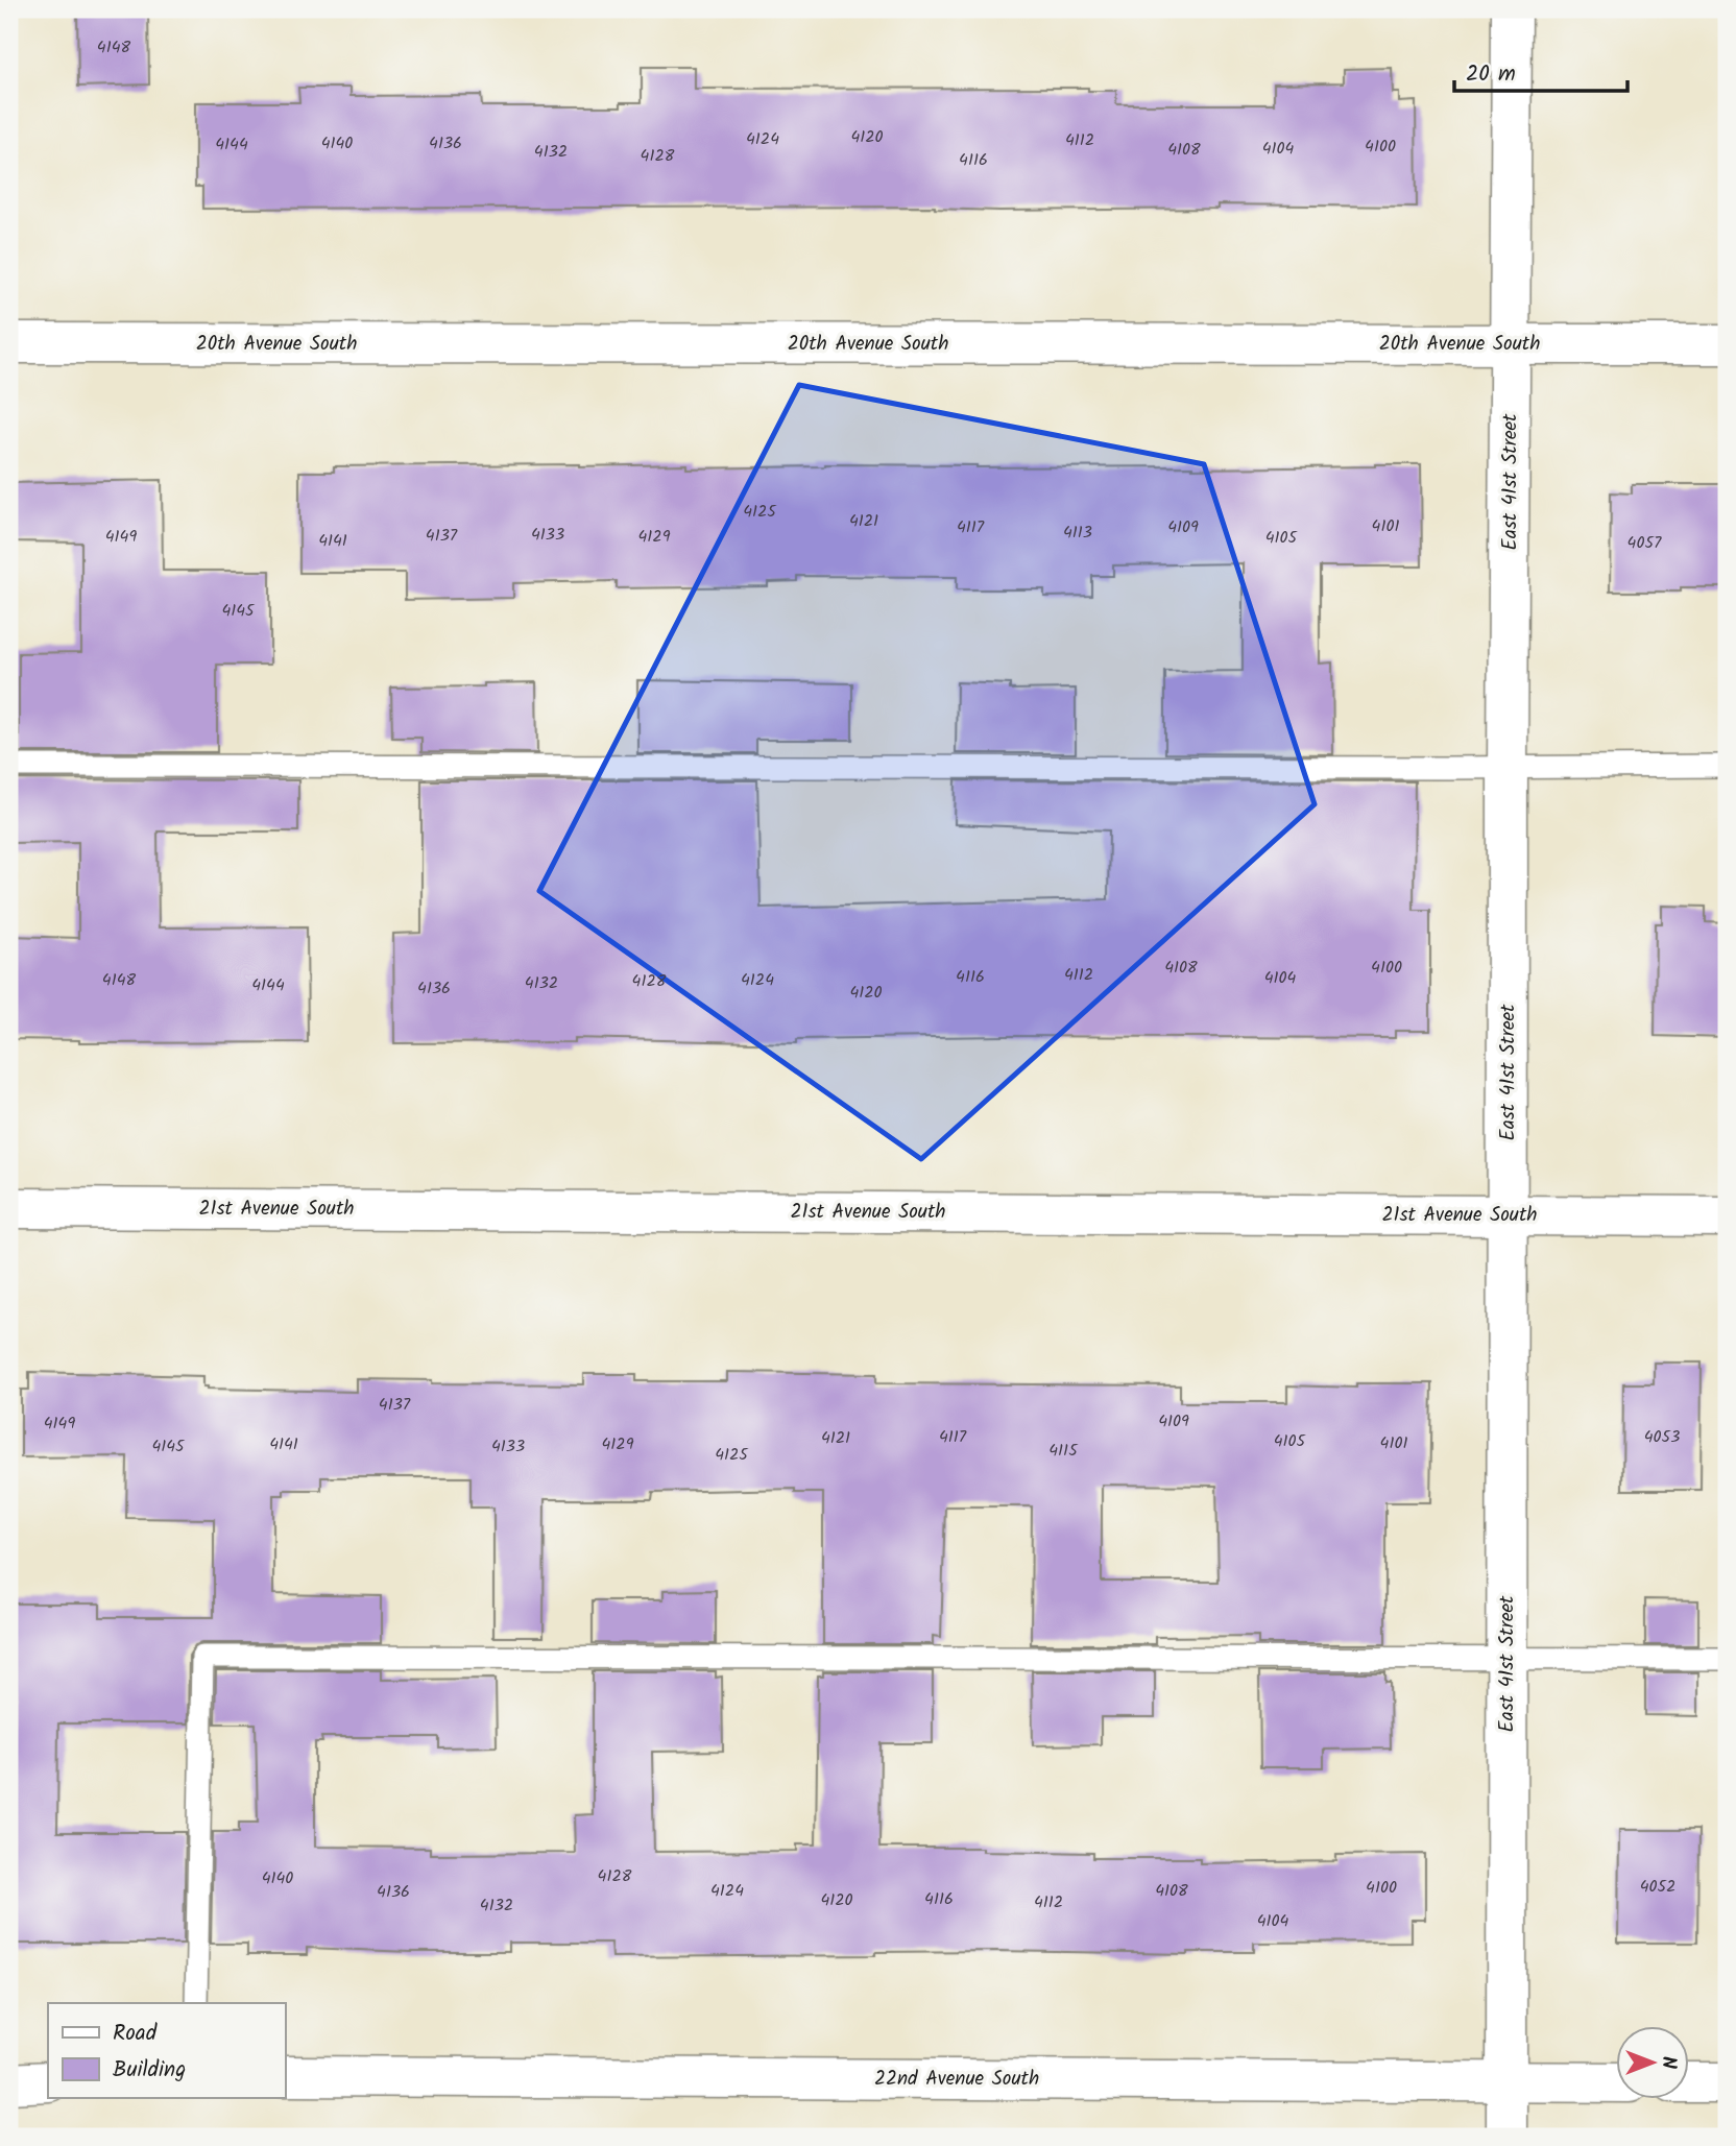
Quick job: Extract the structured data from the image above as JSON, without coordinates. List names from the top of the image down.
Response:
{
  "streets": {
    "street": [
      "20th Avenue South",
      "East 41st Street",
      "21st Avenue South",
      "22nd Avenue South"
    ]
  },
  "crossings": [
    ["20th Avenue South", "East 41st Street"],
    ["East 41st Street", "21st Avenue South"],
    ["East 41st Street", "22nd Avenue South"]
  ],
  "house_numbers": [
    "4148",
    "4120",
    "4124",
    "4112",
    "4140",
    "4136",
    "4144",
    "4100",
    "4104",
    "4108",
    "4132",
    "4128",
    "4116",
    "4125",
    "4121",
    "4101",
    "4117",
    "4109",
    "4113",
    "4133",
    "4137",
    "4149",
    "4129",
    "4105",
    "4141",
    "4057",
    "4145",
    "4108",
    "4100",
    "4112",
    "4116",
    "4104",
    "4148",
    "4124",
    "4128",
    "4132",
    "4144",
    "4136",
    "4120",
    "4137",
    "4109",
    "4149",
    "4117",
    "4053",
    "4121",
    "4105",
    "4101",
    "4141",
    "4129",
    "4145",
    "4133",
    "4115",
    "4125",
    "4128",
    "4140",
    "4052",
    "4100",
    "4124",
    "4108",
    "4136",
    "4116",
    "4120",
    "4112",
    "4132",
    "4104"
  ],
  "legend": ["Road", "Building"],
  "scale_bar": "20 m",
  "north": "right"
}
